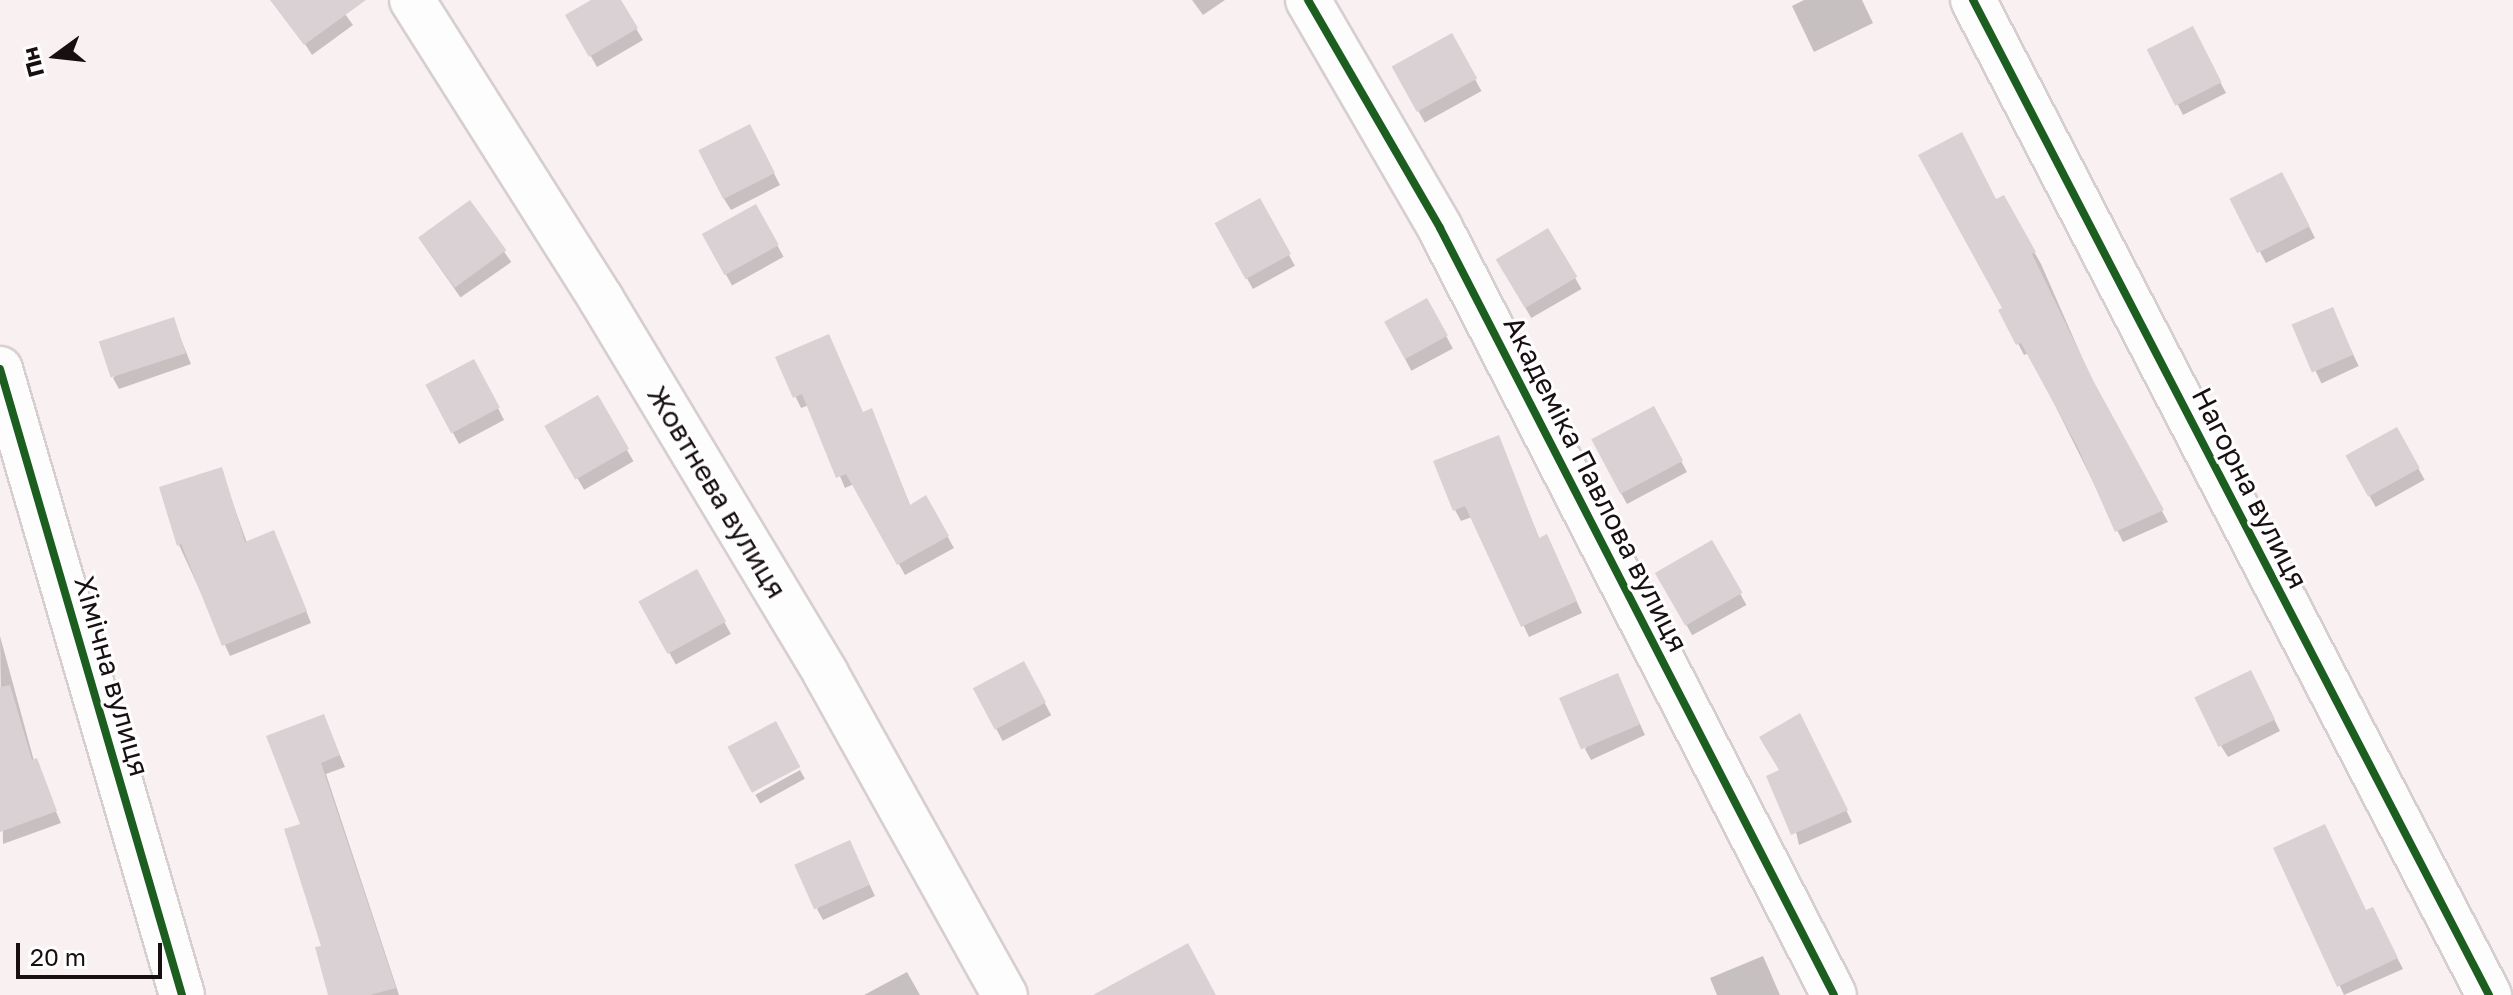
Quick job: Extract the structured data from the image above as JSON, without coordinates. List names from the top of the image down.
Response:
{
  "streets": {
    "street": [
      "Академіка Павлова вулиця",
      "Нагорна вулиця",
      "Жовтнева вулиця",
      "Хімічна вулиця"
    ]
  },
  "scale_bar": "20 m",
  "north": "left"
}
